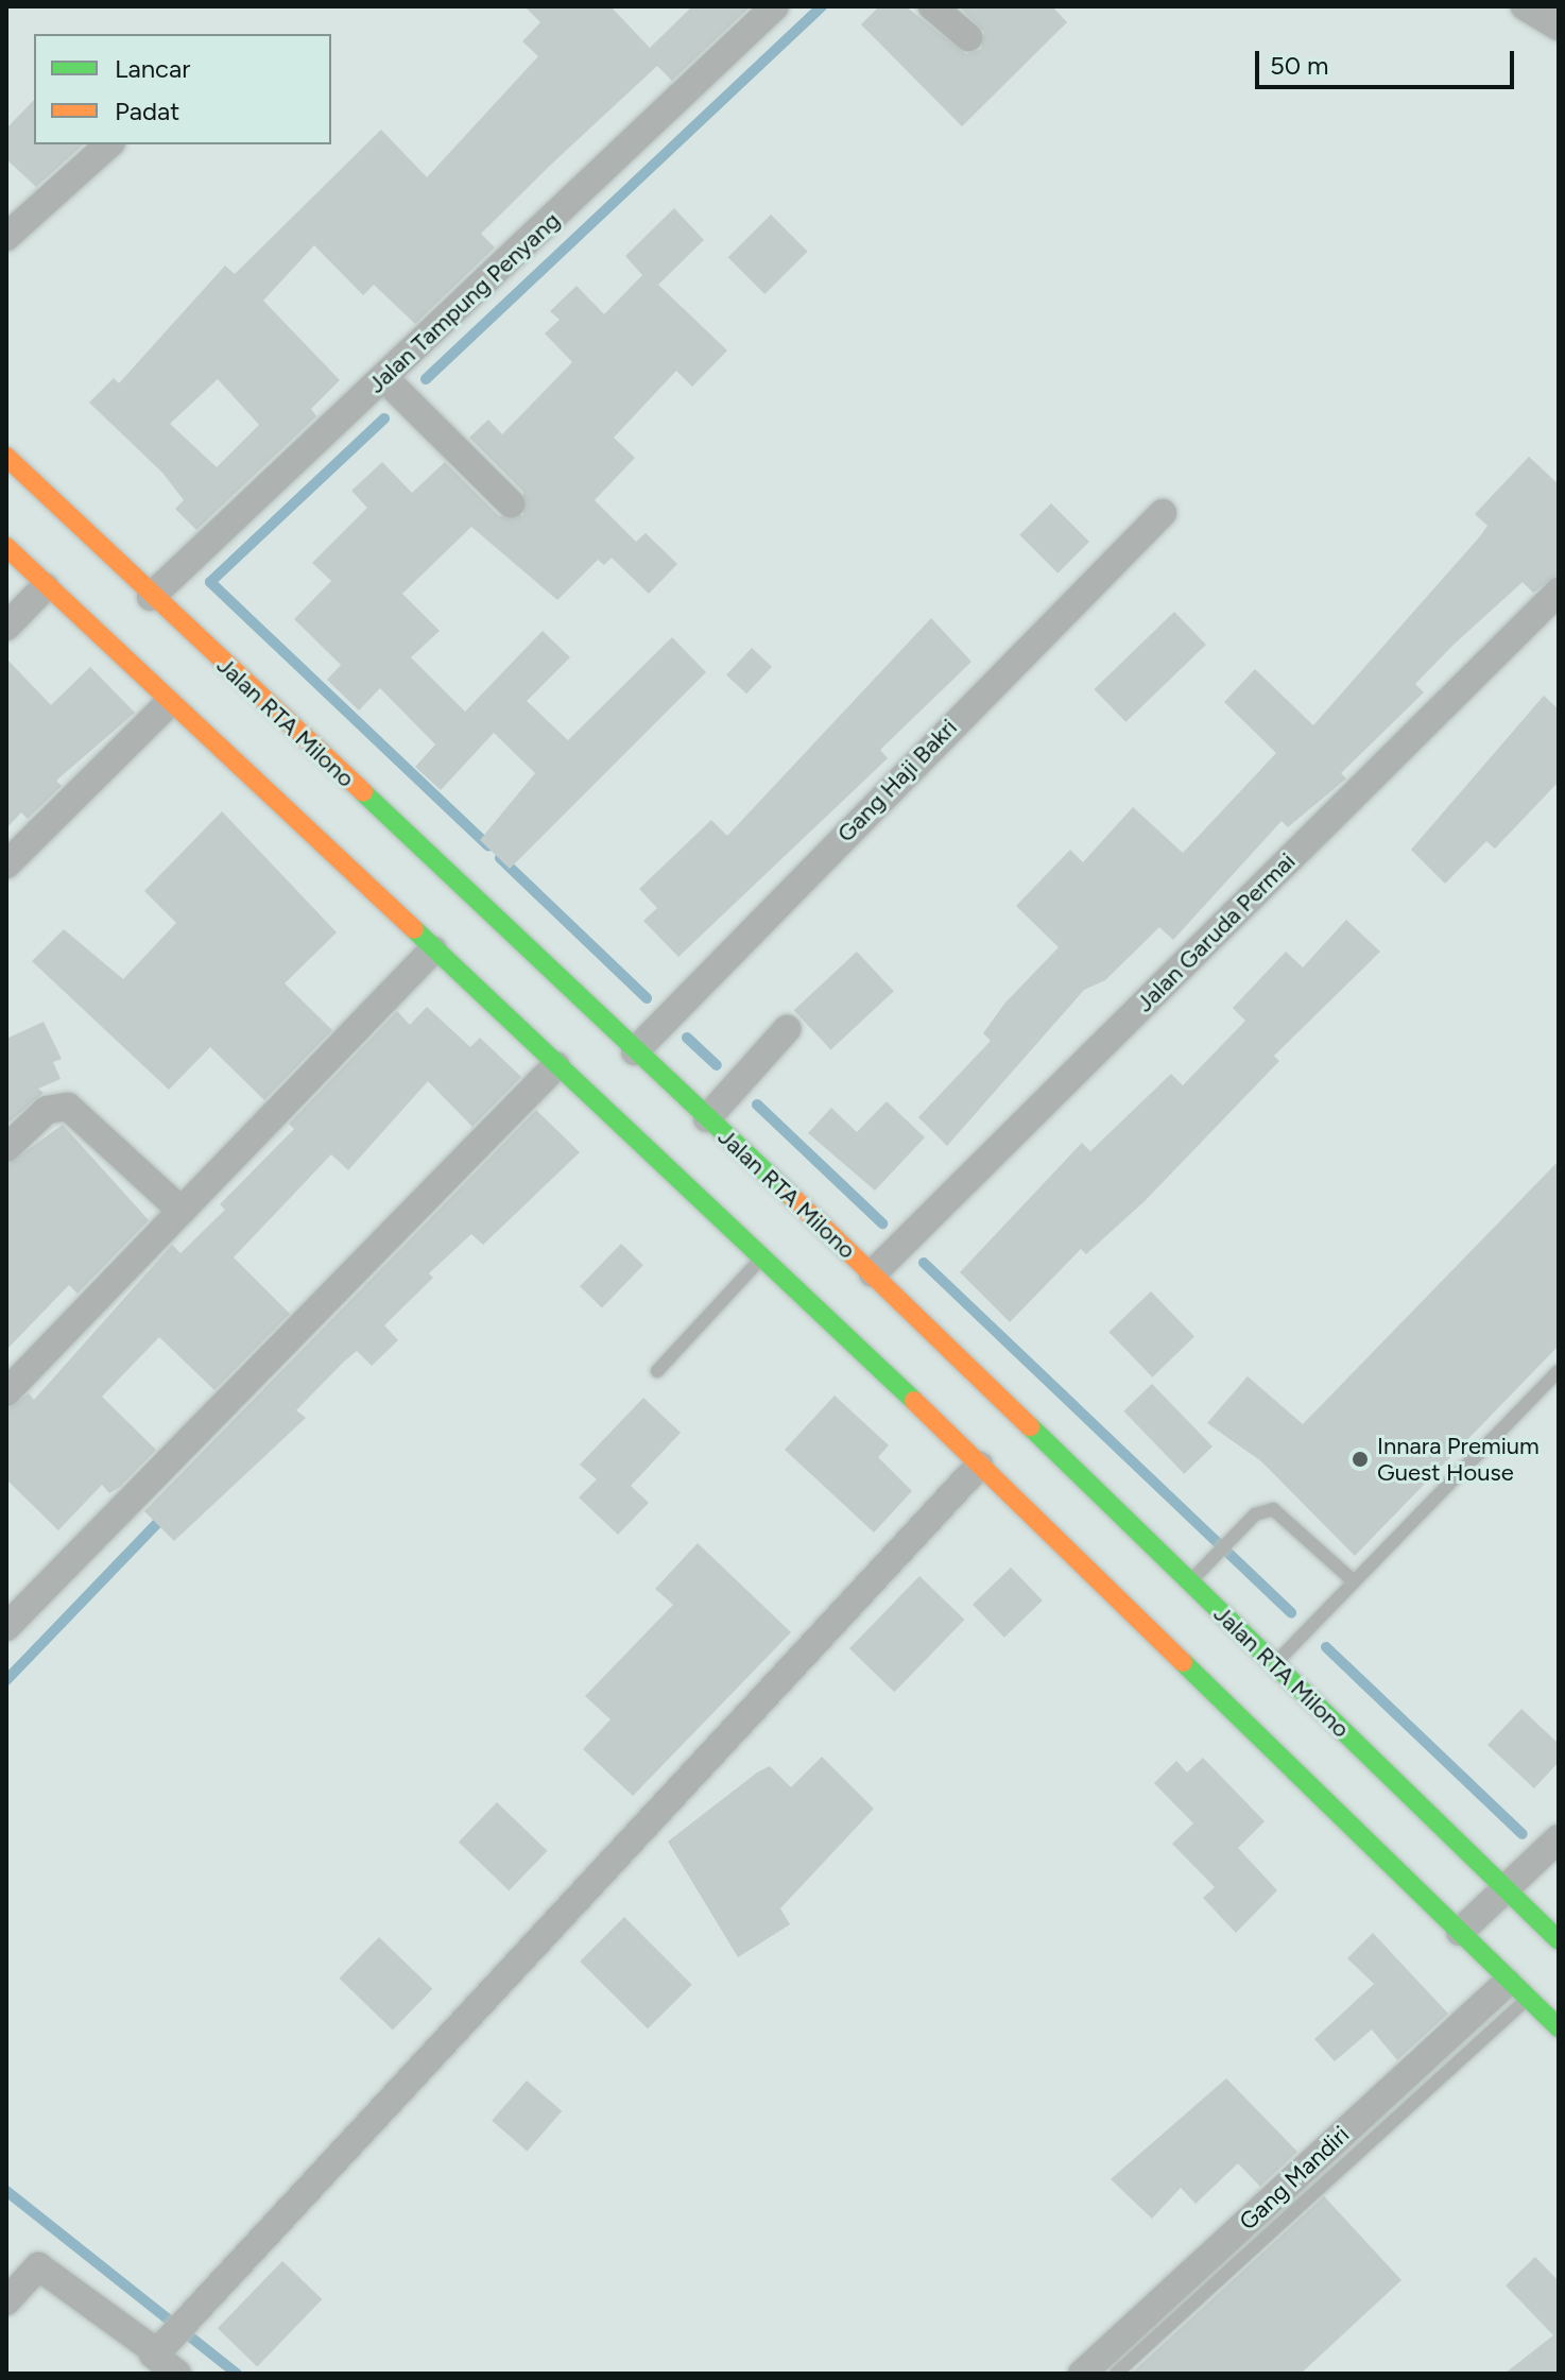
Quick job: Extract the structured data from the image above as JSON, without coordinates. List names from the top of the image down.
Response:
{
  "streets": {
    "highway": ["Jalan RTA Milono"],
    "street": [
      "Jalan Tampung Penyang",
      "Gang Haji Bakri",
      "Jalan Garuda Permai",
      "Gang Mandiri"
    ]
  },
  "crossings": [
    ["Jalan Tampung Penyang", "Jalan RTA Milono"],
    ["Jalan RTA Milono", "Gang Haji Bakri"],
    ["Jalan RTA Milono", "Jalan Garuda Permai"]
  ],
  "places": ["Innara Premium Guest House"],
  "legend": ["Lancar", "Padat"],
  "scale_bar": "50 m"
}
